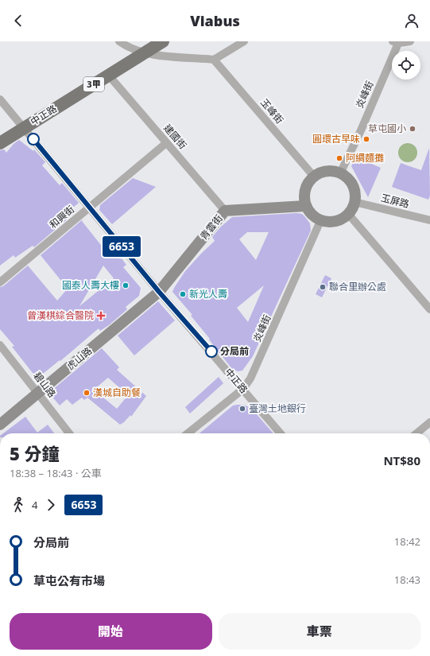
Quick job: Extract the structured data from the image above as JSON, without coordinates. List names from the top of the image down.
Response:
{
  "streets": {
    "main road": ["3甲", "中正路"],
    "street": [
      "炎峰街",
      "玉峰街",
      "建國街",
      "玉屏路",
      "和興街",
      "青雲街",
      "虎山路",
      "碧山路"
    ]
  },
  "crossings": [
    ["3甲", "中正路"],
    ["炎峰街", "玉峰街"],
    ["炎峰街", "中正路"],
    ["炎峰街", "玉屏路"],
    ["炎峰街", "青雲街"],
    ["玉峰街", "玉屏路"],
    ["玉峰街", "青雲街"],
    ["中正路", "建國街"],
    ["中正路", "和興街"],
    ["中正路", "青雲街"],
    ["中正路", "虎山路"],
    ["建國街", "和興街"],
    ["建國街", "青雲街"],
    ["玉屏路", "青雲街"],
    ["青雲街", "虎山路"],
    ["虎山路", "碧山路"]
  ],
  "places": {
    "other": [
      "草屯國小",
      "圓環古早味",
      "阿綢麵攤",
      "國泰人壽大樓",
      "聯合里辦公處",
      "新光人壽",
      "分局前",
      "漢城自助餐",
      "臺灣土地銀行"
    ],
    "health": ["曾漢棋綜合醫院"]
  },
  "lines": ["bus line 6653"],
  "page": {
    "header": "Viabus",
    "on_map": "6653",
    "heading": ["5 分鐘", "18:38 – 18:43 · 公車", "NT$80"],
    "legs": ["4", "6653"],
    "list": [
      {
        "name": "分局前",
        "value": "18:42"
      },
      {
        "name": "草屯公有市場",
        "value": "18:43"
      }
    ],
    "buttons": ["開始", "車票"]
  }
}
